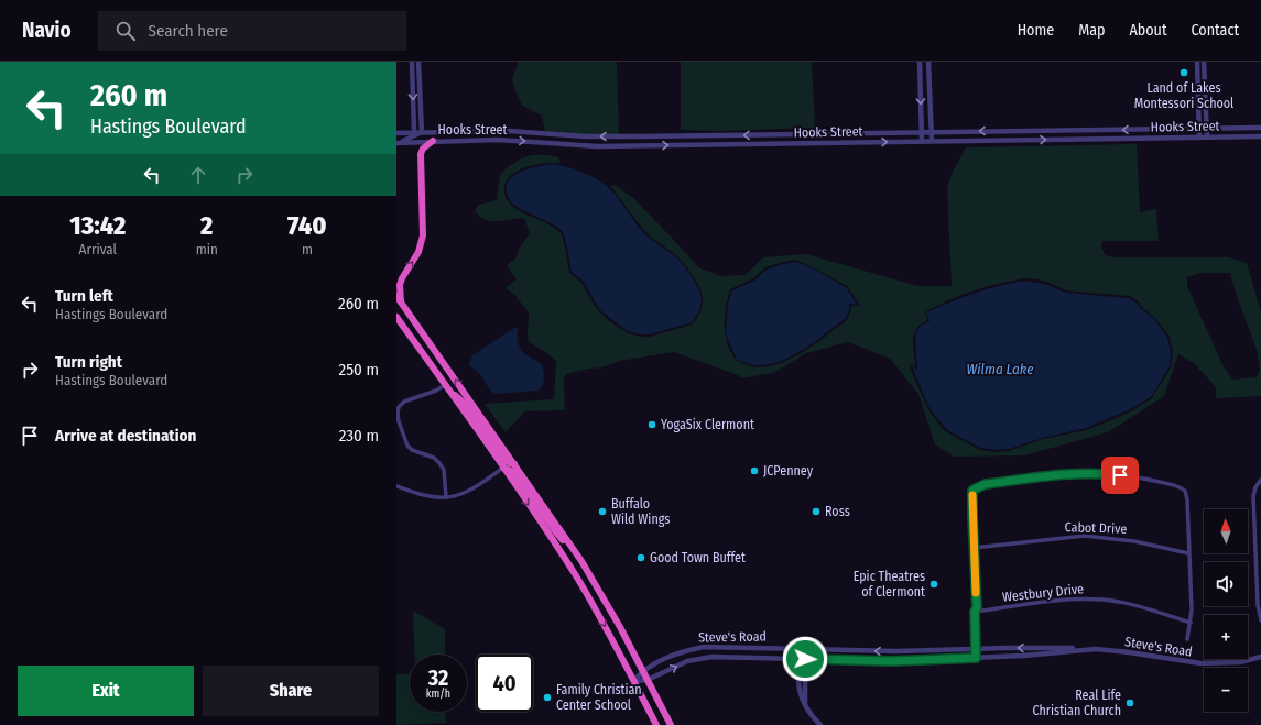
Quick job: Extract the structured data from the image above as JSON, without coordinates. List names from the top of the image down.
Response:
{
  "streets": {
    "street": [
      "Hooks Street",
      "Cabot Drive",
      "Westbury Drive",
      "Steve's Road"
    ]
  },
  "water": ["Wilma Lake"],
  "places": [
    "Land of Lakes Montessori School",
    "YogaSix Clermont",
    "JCPenney",
    "Buffalo Wild Wings",
    "Ross",
    "Good Town Buffet",
    "Epic Theatres of Clermont",
    "Family Christian Center School",
    "Real Life Christian Church"
  ],
  "north": "top",
  "page": {
    "header": "Navio",
    "search": "Search here",
    "nav": [
      "Home",
      "Map",
      "About",
      "Contact"
    ],
    "turn": ["260 m", "Hastings Boulevard"],
    "eta": [
      "13:42",
      "Arrival",
      "2",
      "min",
      "740",
      "m"
    ],
    "list": [
      {
        "name": "Turn left",
        "note": "Hastings Boulevard",
        "value": "260 m"
      },
      {
        "name": "Turn right",
        "note": "Hastings Boulevard",
        "value": "250 m"
      },
      {
        "name": "Arrive at destination",
        "value": "230 m"
      }
    ],
    "map_buttons": ["+", "−"],
    "speed": "32 km/h",
    "limit": "40",
    "buttons": ["Exit", "Share"]
  }
}
